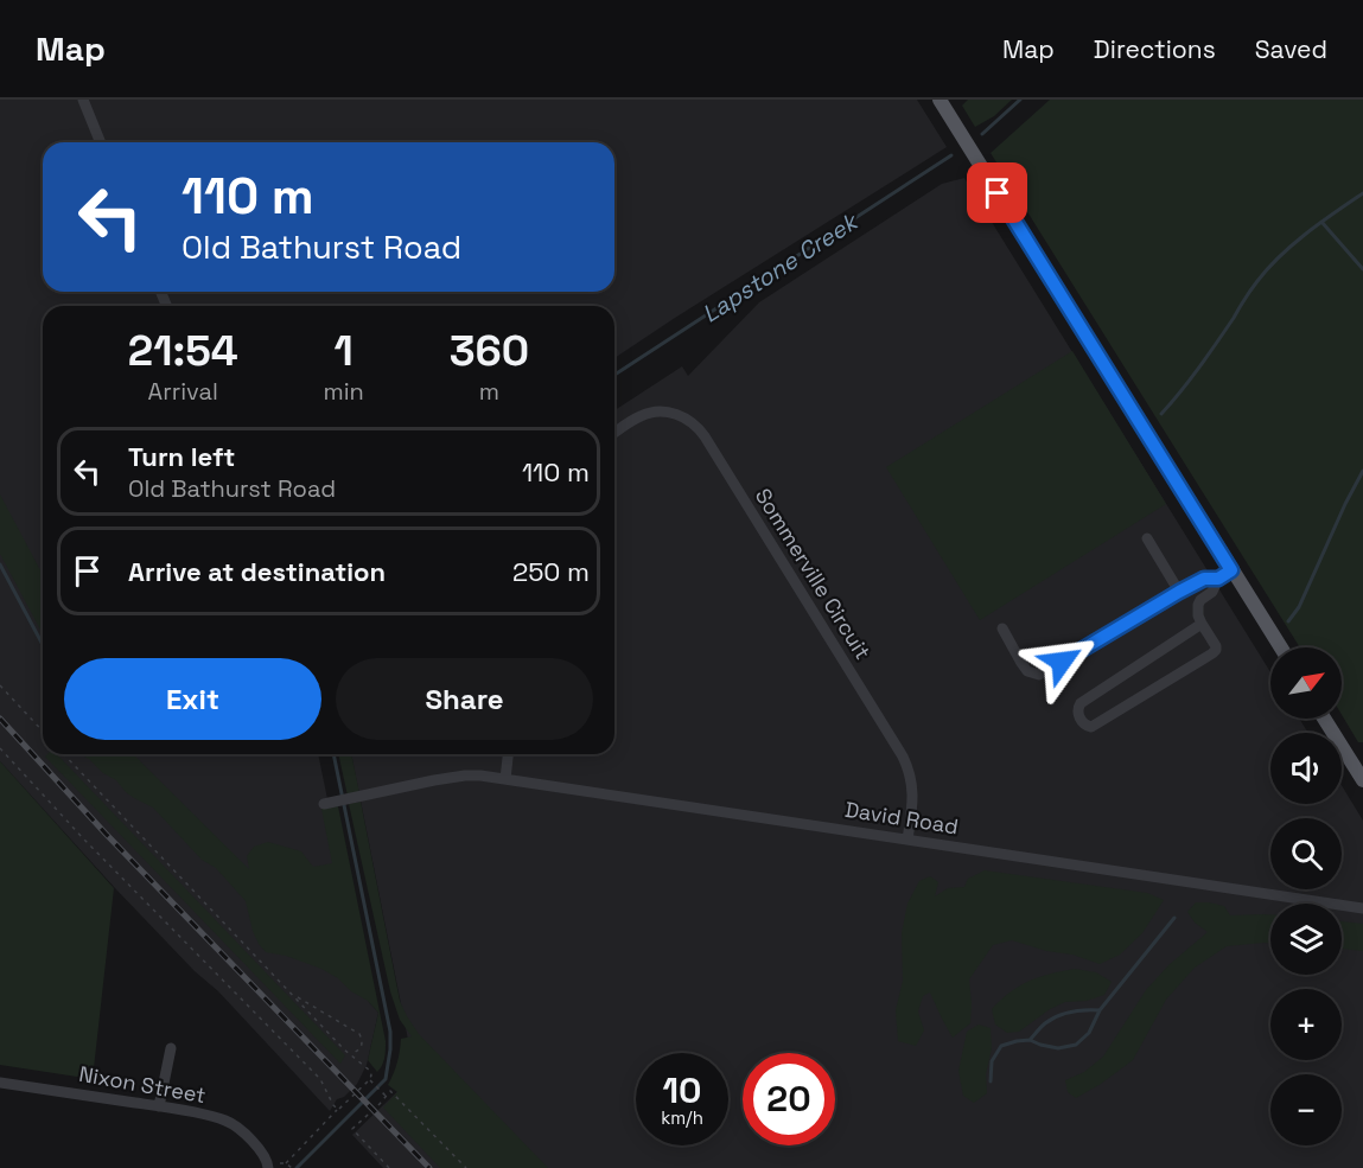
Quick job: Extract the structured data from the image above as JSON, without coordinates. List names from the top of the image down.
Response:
{
  "streets": {
    "street": ["Sommerville Circuit", "David Road", "Nixon Street"]
  },
  "crossings": [
    ["Sommerville Circuit", "David Road"]
  ],
  "water": ["Lapstone Creek"],
  "north": "top right",
  "page": {
    "header": "Map",
    "nav": ["Map", "Directions", "Saved"],
    "turn": ["110 m", "Old Bathurst Road"],
    "eta": [
      "21:54",
      "Arrival",
      "1",
      "min",
      "360",
      "m"
    ],
    "list": [
      {
        "name": "Turn left",
        "note": "Old Bathurst Road",
        "value": "110 m"
      },
      {
        "name": "Arrive at destination",
        "value": "250 m"
      }
    ],
    "buttons": ["Exit", "Share"],
    "map_buttons": ["+", "−"],
    "speed": "10 km/h",
    "limit": "20"
  }
}
